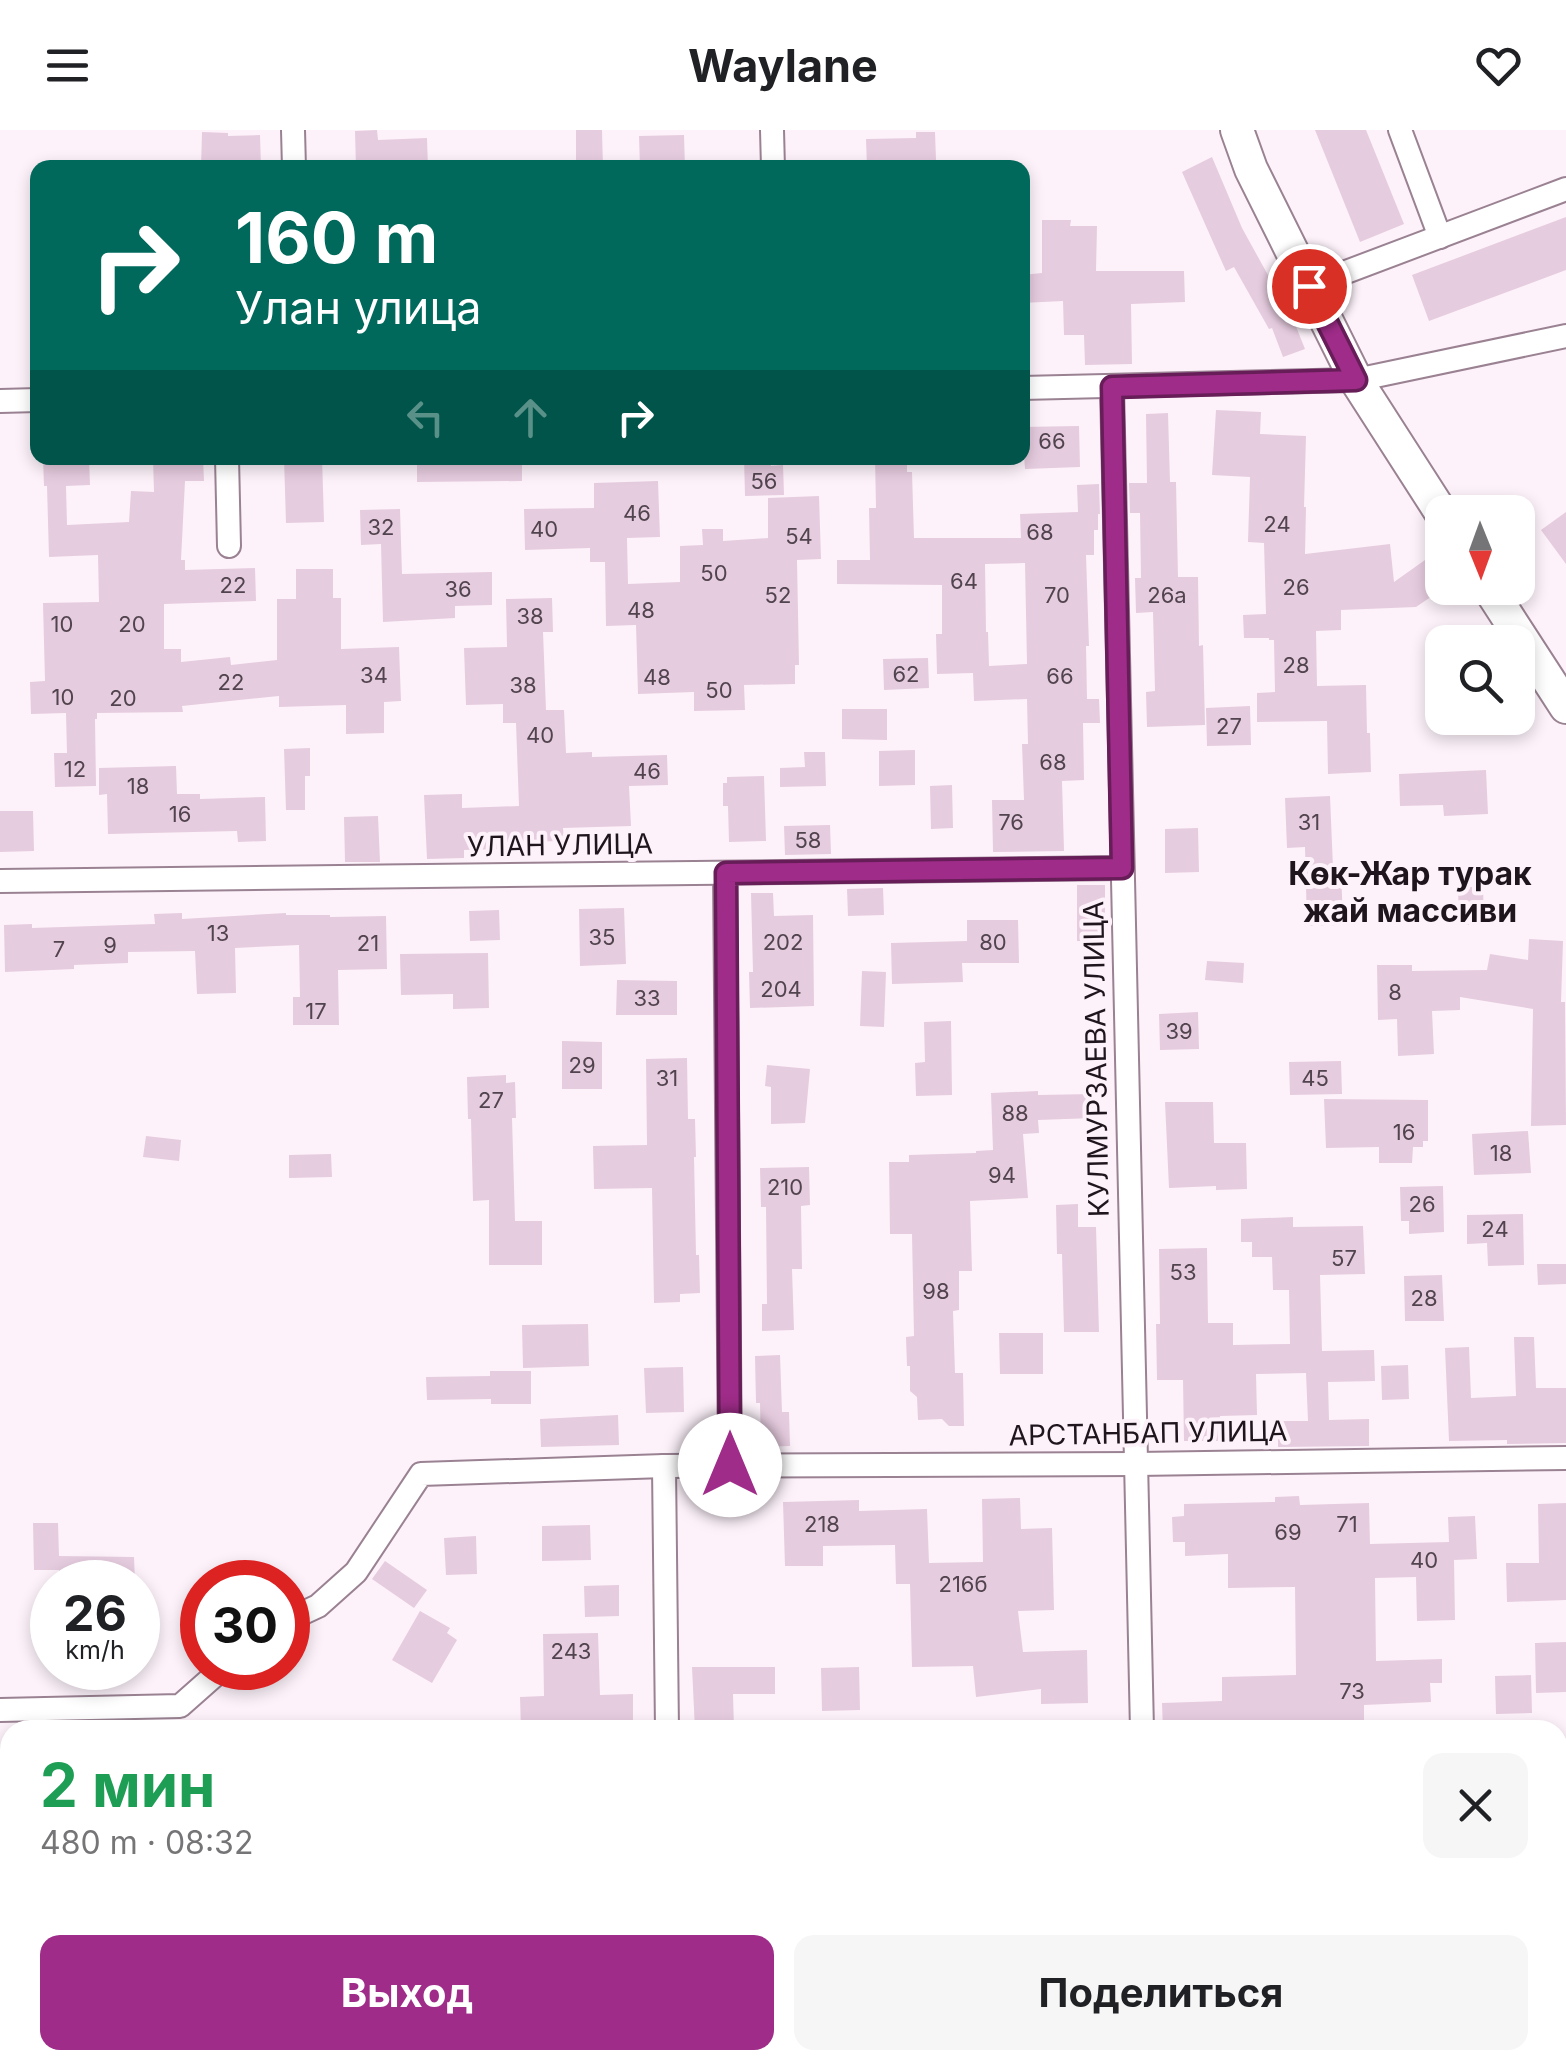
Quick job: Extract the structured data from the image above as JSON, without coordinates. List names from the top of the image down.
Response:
{
  "streets": {
    "street": ["УЛАН УЛИЦА", "КУЛМУРЗАЕВА УЛИЦА", "АРСТАНБАП УЛИЦА"]
  },
  "crossings": [
    ["УЛАН УЛИЦА", "КУЛМУРЗАЕВА УЛИЦА"],
    ["КУЛМУРЗАЕВА УЛИЦА", "АРСТАНБАП УЛИЦА"]
  ],
  "districts": ["Көк-Жар турак жай массиви"],
  "house_numbers": [
    "66",
    "56",
    "46",
    "24",
    "32",
    "40",
    "68",
    "54",
    "50",
    "64",
    "22",
    "26",
    "36",
    "52",
    "70",
    "26а",
    "48",
    "38",
    "10",
    "20",
    "28",
    "62",
    "34",
    "66",
    "48",
    "22",
    "38",
    "50",
    "10",
    "20",
    "27",
    "40",
    "68",
    "12",
    "46",
    "18",
    "16",
    "76",
    "31",
    "58",
    "13",
    "35",
    "202",
    "80",
    "21",
    "9",
    "7",
    "204",
    "8",
    "33",
    "17",
    "39",
    "29",
    "31",
    "45",
    "27",
    "88",
    "16",
    "18",
    "94",
    "210",
    "26",
    "24",
    "57",
    "53",
    "98",
    "28",
    "218",
    "71",
    "69",
    "40",
    "216б",
    "243",
    "73"
  ],
  "north": "bottom",
  "page": {
    "header": "Waylane",
    "turn": ["160 m", "Улан улица"],
    "speed": "26 km/h",
    "limit": "30",
    "heading": ["2 мин", "480 m · 08:32"],
    "buttons": ["Выход", "Поделиться"]
  }
}
